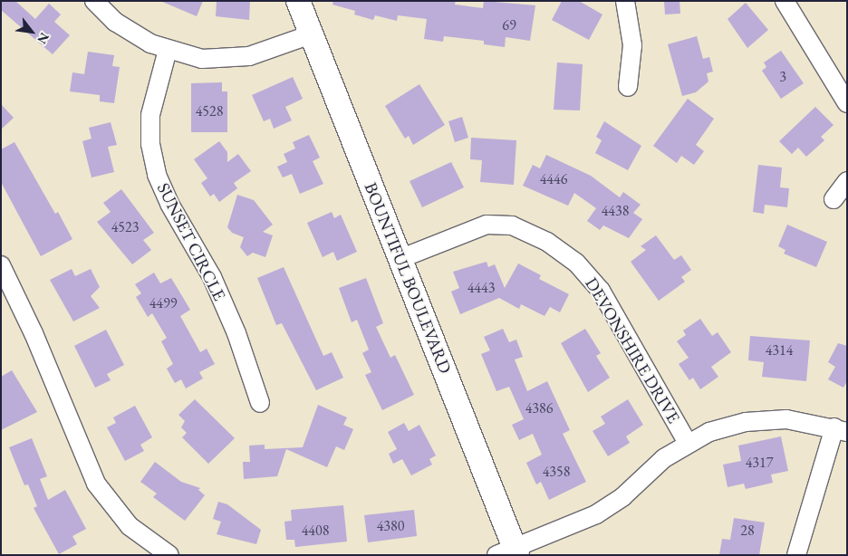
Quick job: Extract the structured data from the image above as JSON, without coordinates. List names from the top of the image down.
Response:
{
  "streets": {
    "main road": ["BOUNTIFUL BOULEVARD"],
    "street": ["SUNSET CIRCLE", "DEVONSHIRE DRIVE"]
  },
  "crossings": [
    ["BOUNTIFUL BOULEVARD", "DEVONSHIRE DRIVE"]
  ],
  "house_numbers": [
    "69",
    "3",
    "4528",
    "4446",
    "4438",
    "4523",
    "4443",
    "4499",
    "4314",
    "4386",
    "4317",
    "4358",
    "4380",
    "4408",
    "28"
  ],
  "north": "bottom right"
}
